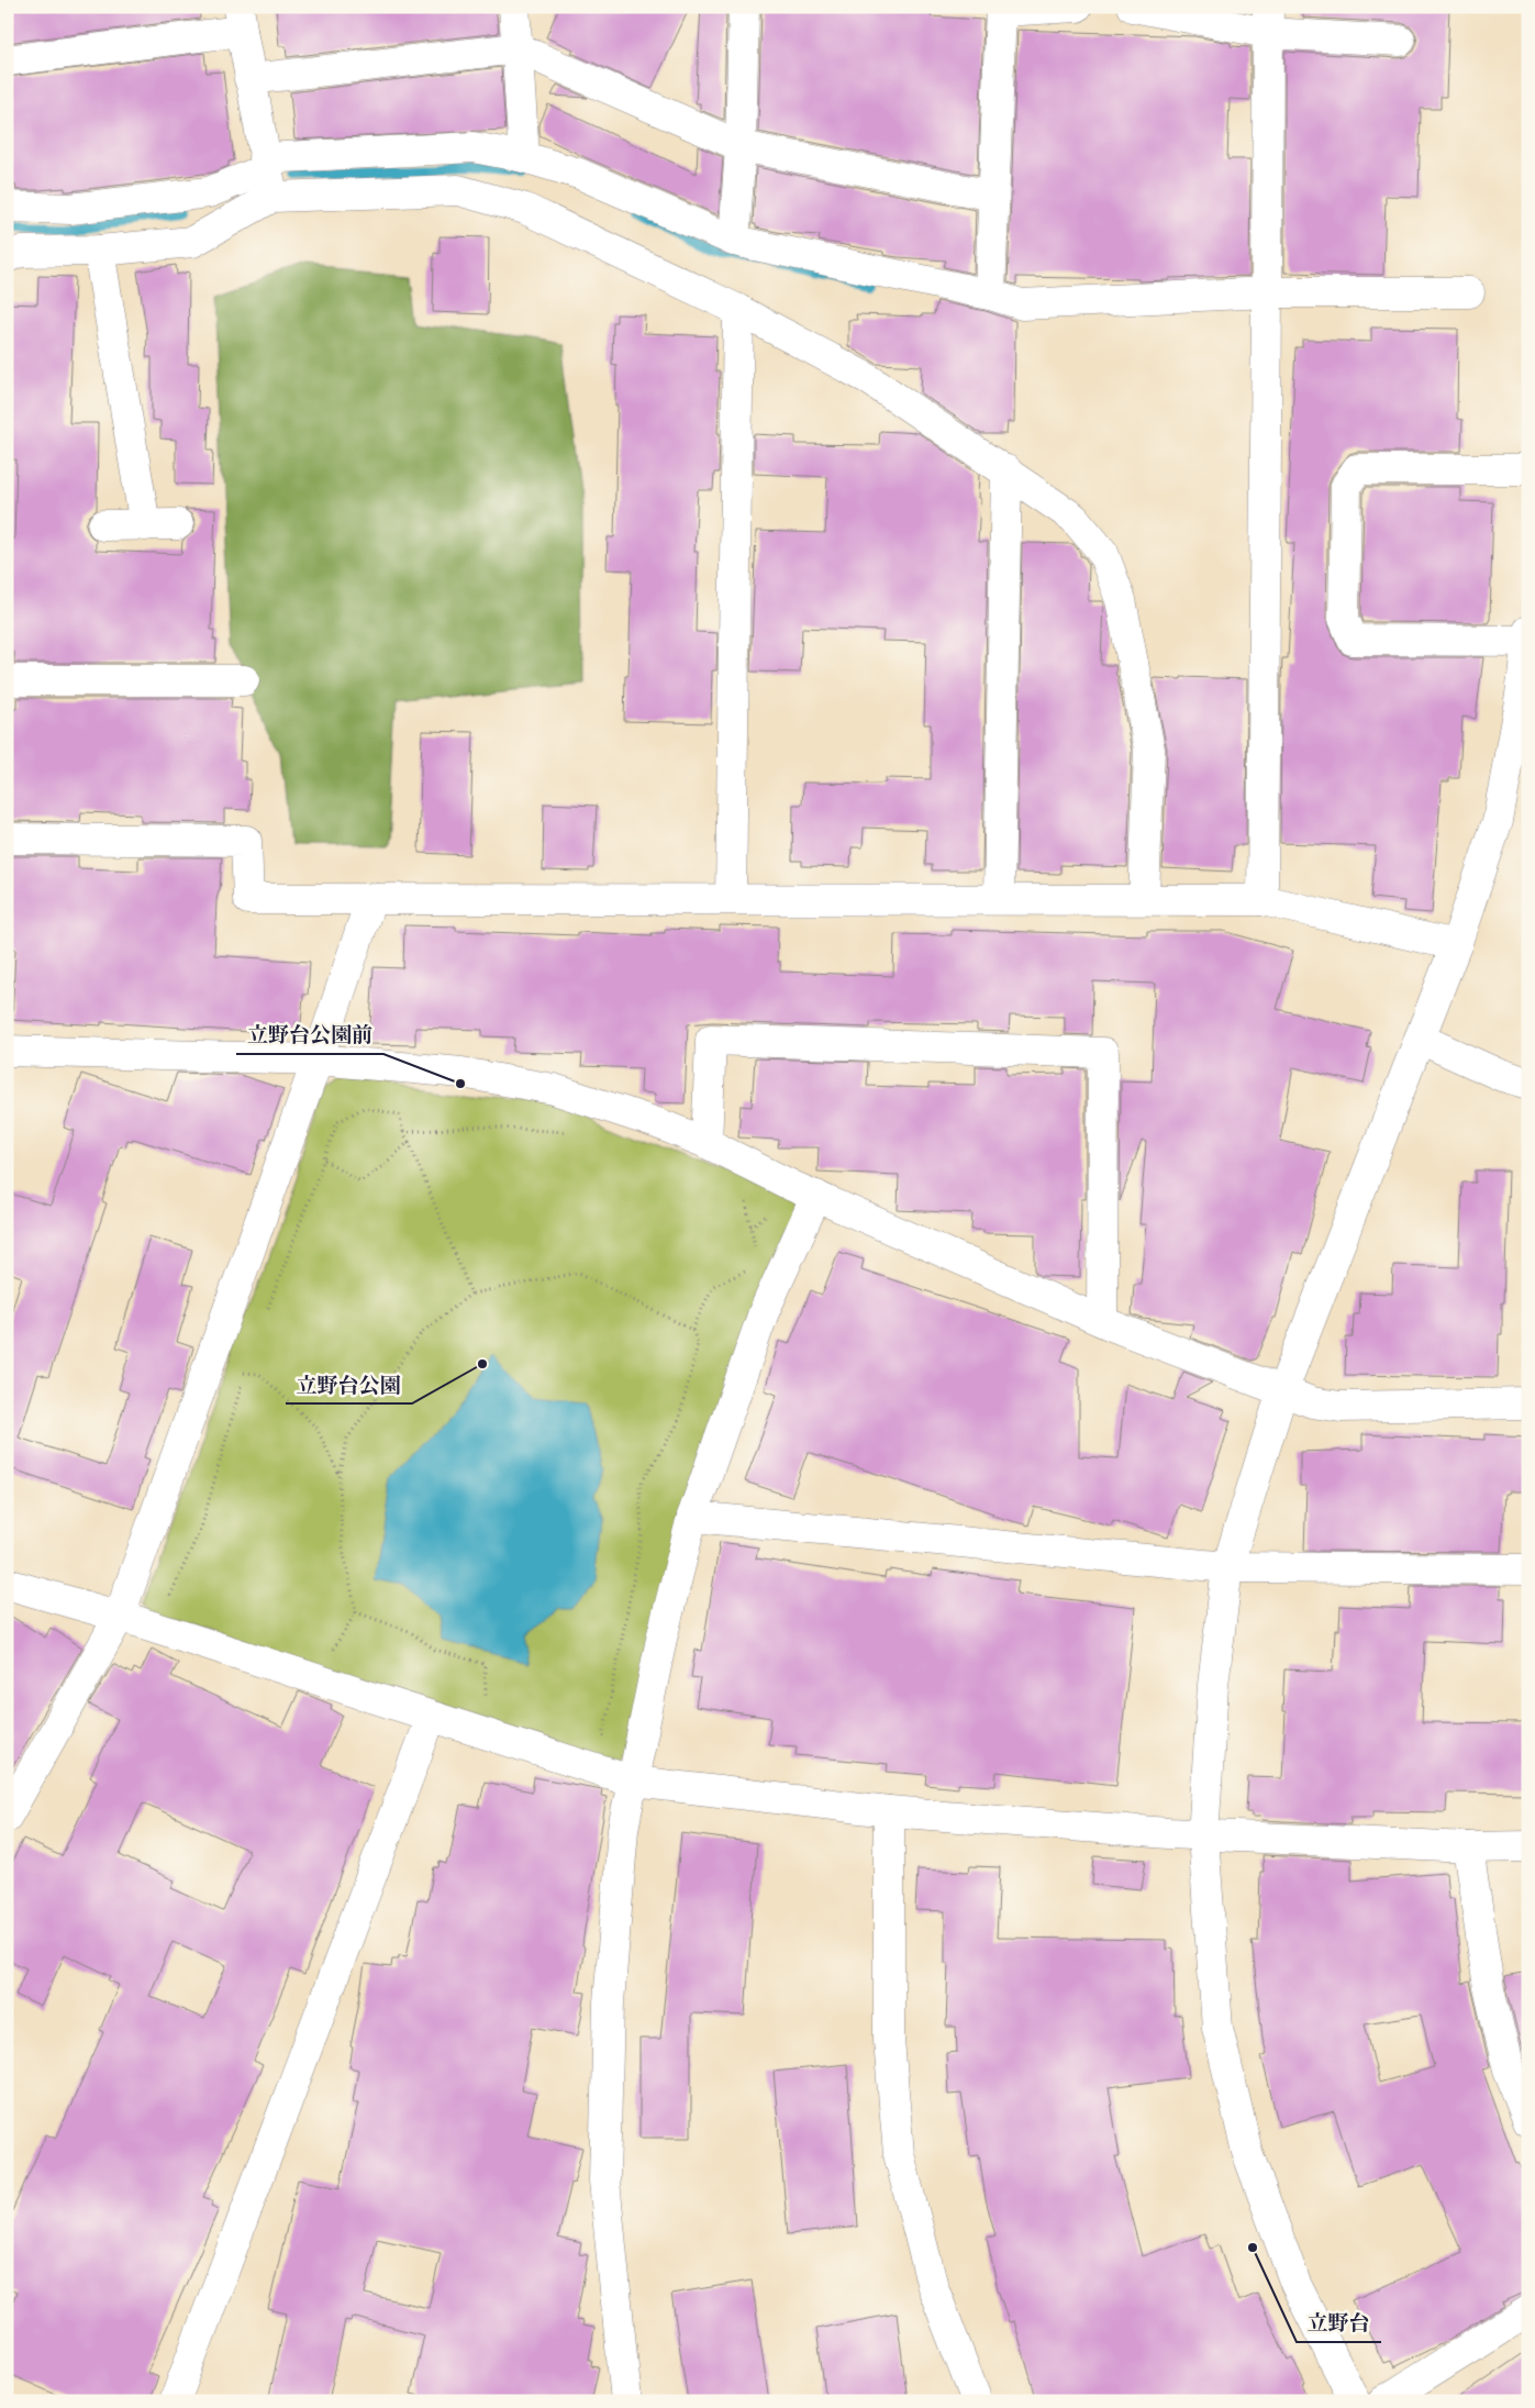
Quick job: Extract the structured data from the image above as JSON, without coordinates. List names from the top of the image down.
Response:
{
  "places": ["立野台公園前", "立野台公園", "立野台"]
}
